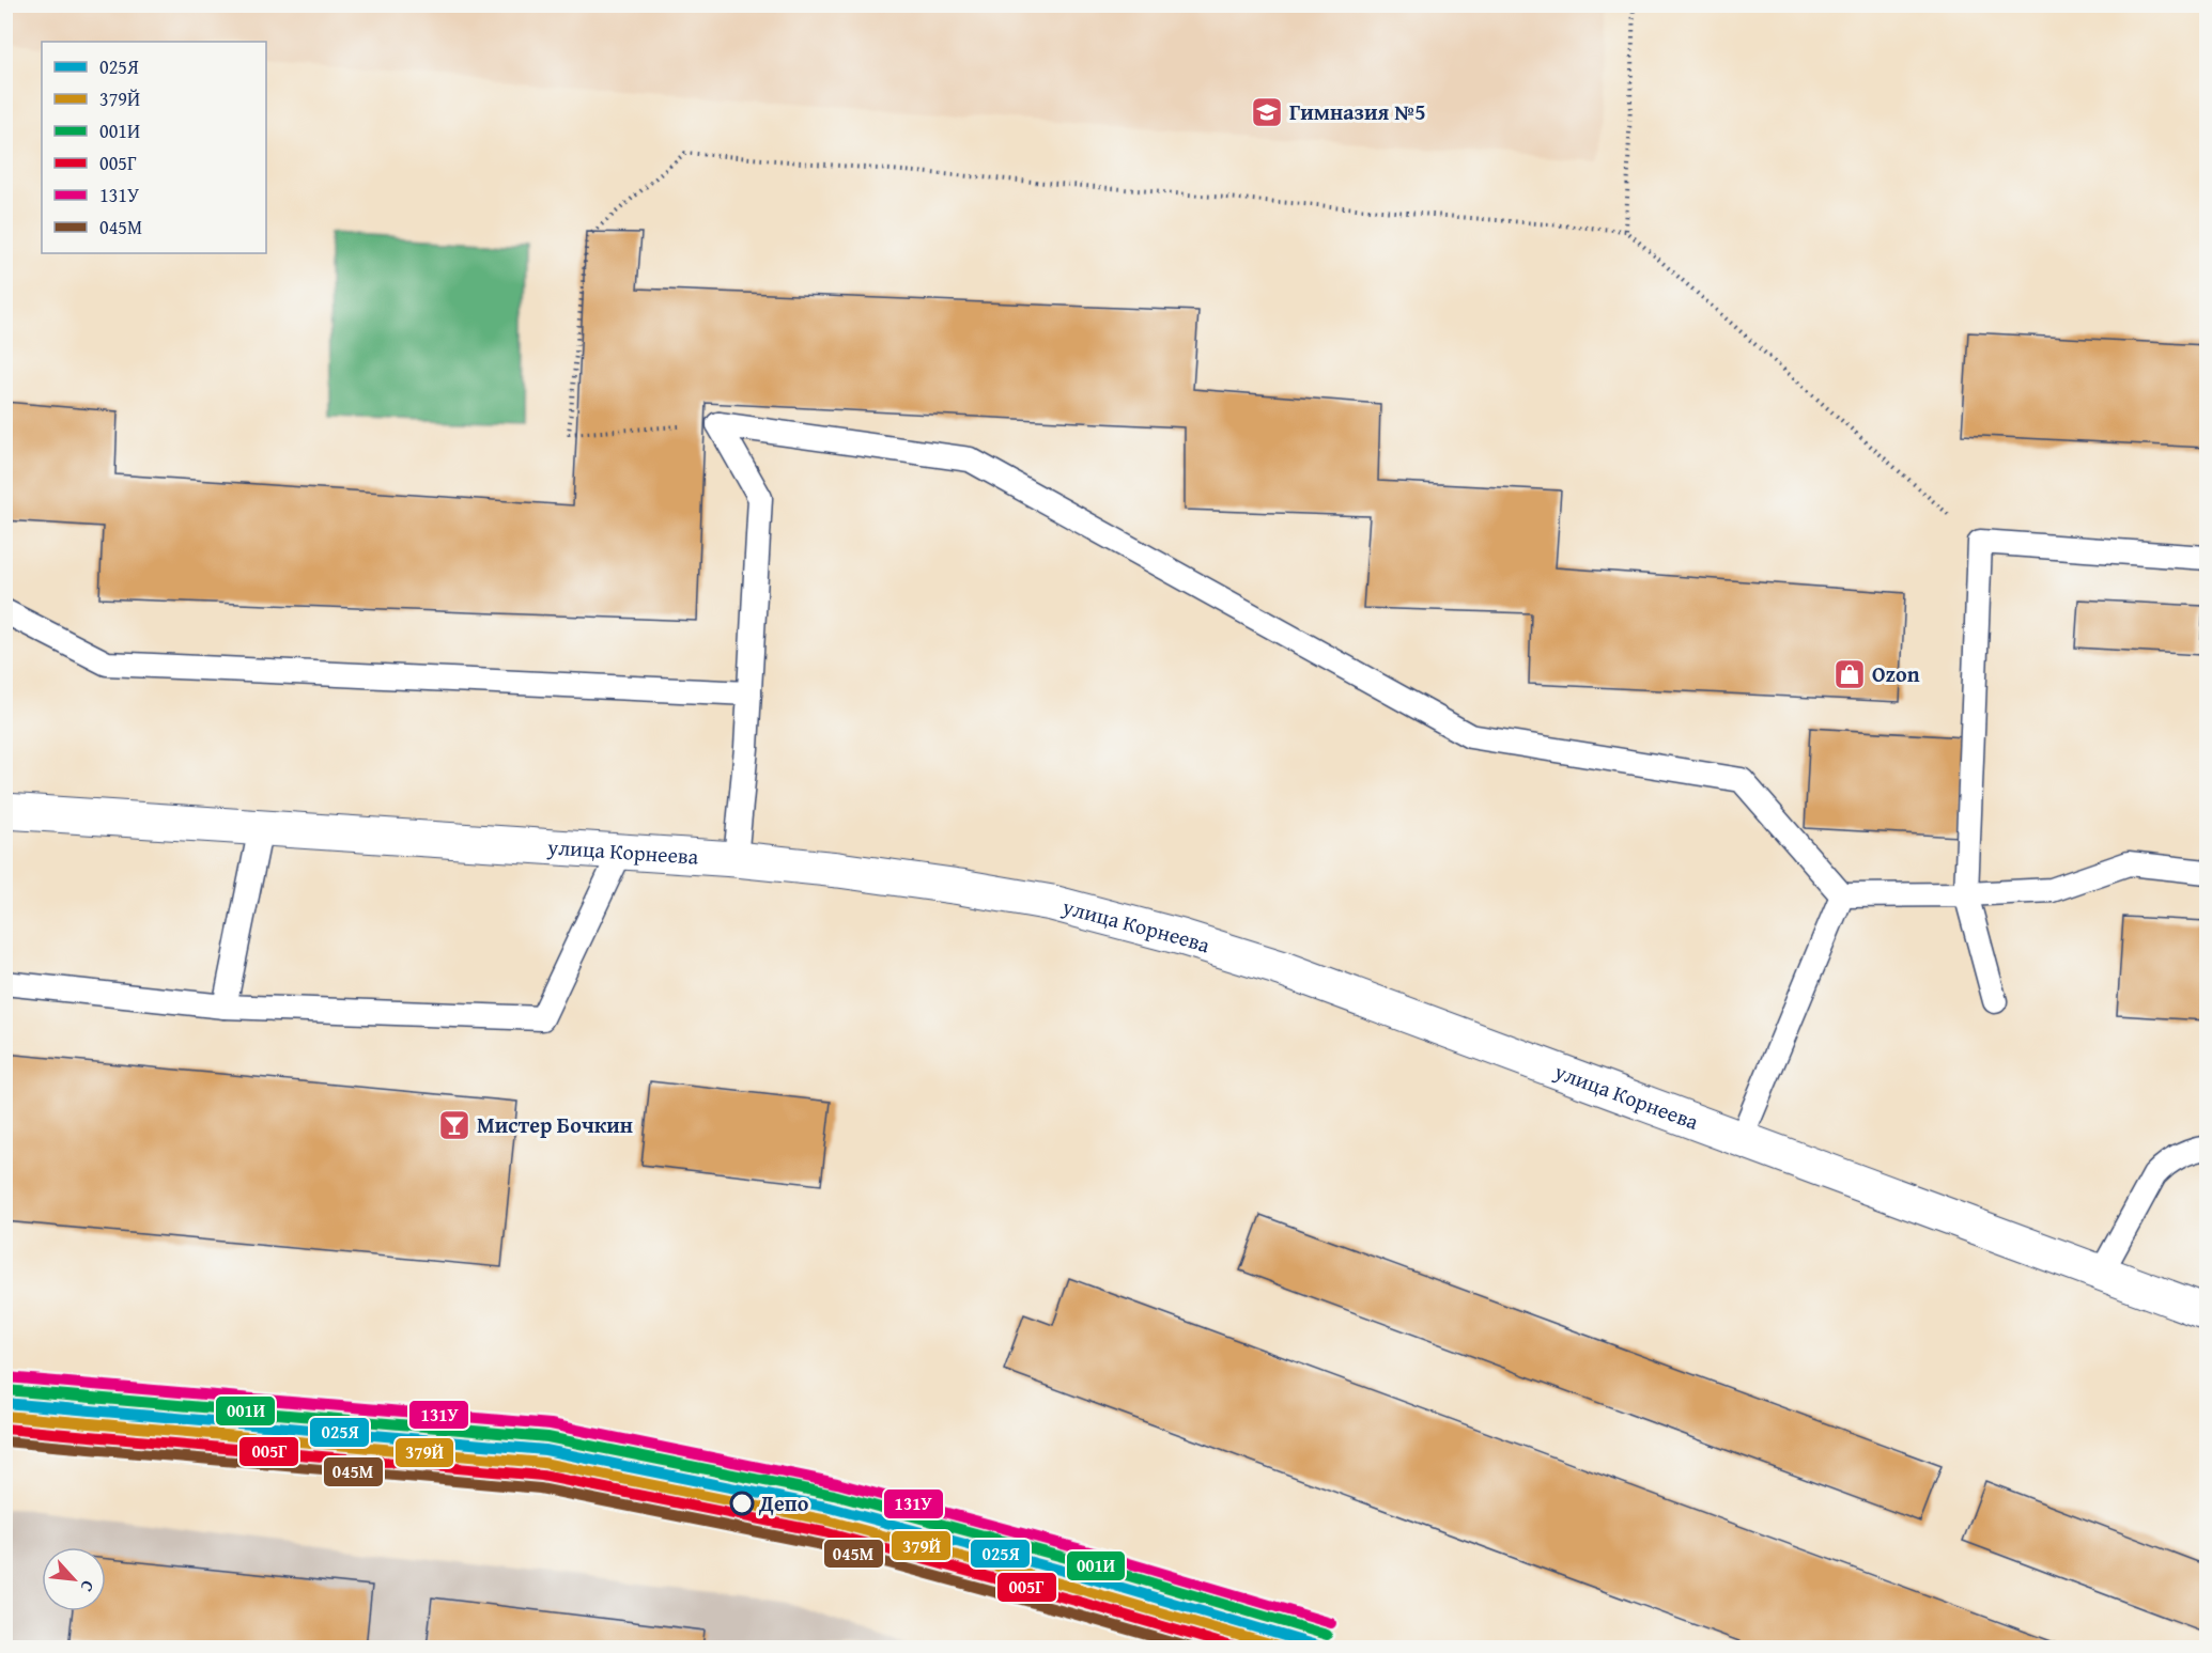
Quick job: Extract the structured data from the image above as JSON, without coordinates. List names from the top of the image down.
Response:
{
  "streets": {
    "street": ["улица Корнеева"]
  },
  "places": {
    "school or university": ["Гимназия №5"],
    "shop": ["Ozon"],
    "bar": ["Мистер Бочкин"],
    "other": ["Депо"]
  },
  "lines": [
    "transit line 131У",
    "transit line 001И",
    "transit line 025Я",
    "transit line 379Й",
    "transit line 005Г",
    "transit line 045М"
  ],
  "legend": [
    "025Я",
    "379Й",
    "001И",
    "005Г",
    "131У",
    "045М"
  ],
  "north": "bottom right"
}
